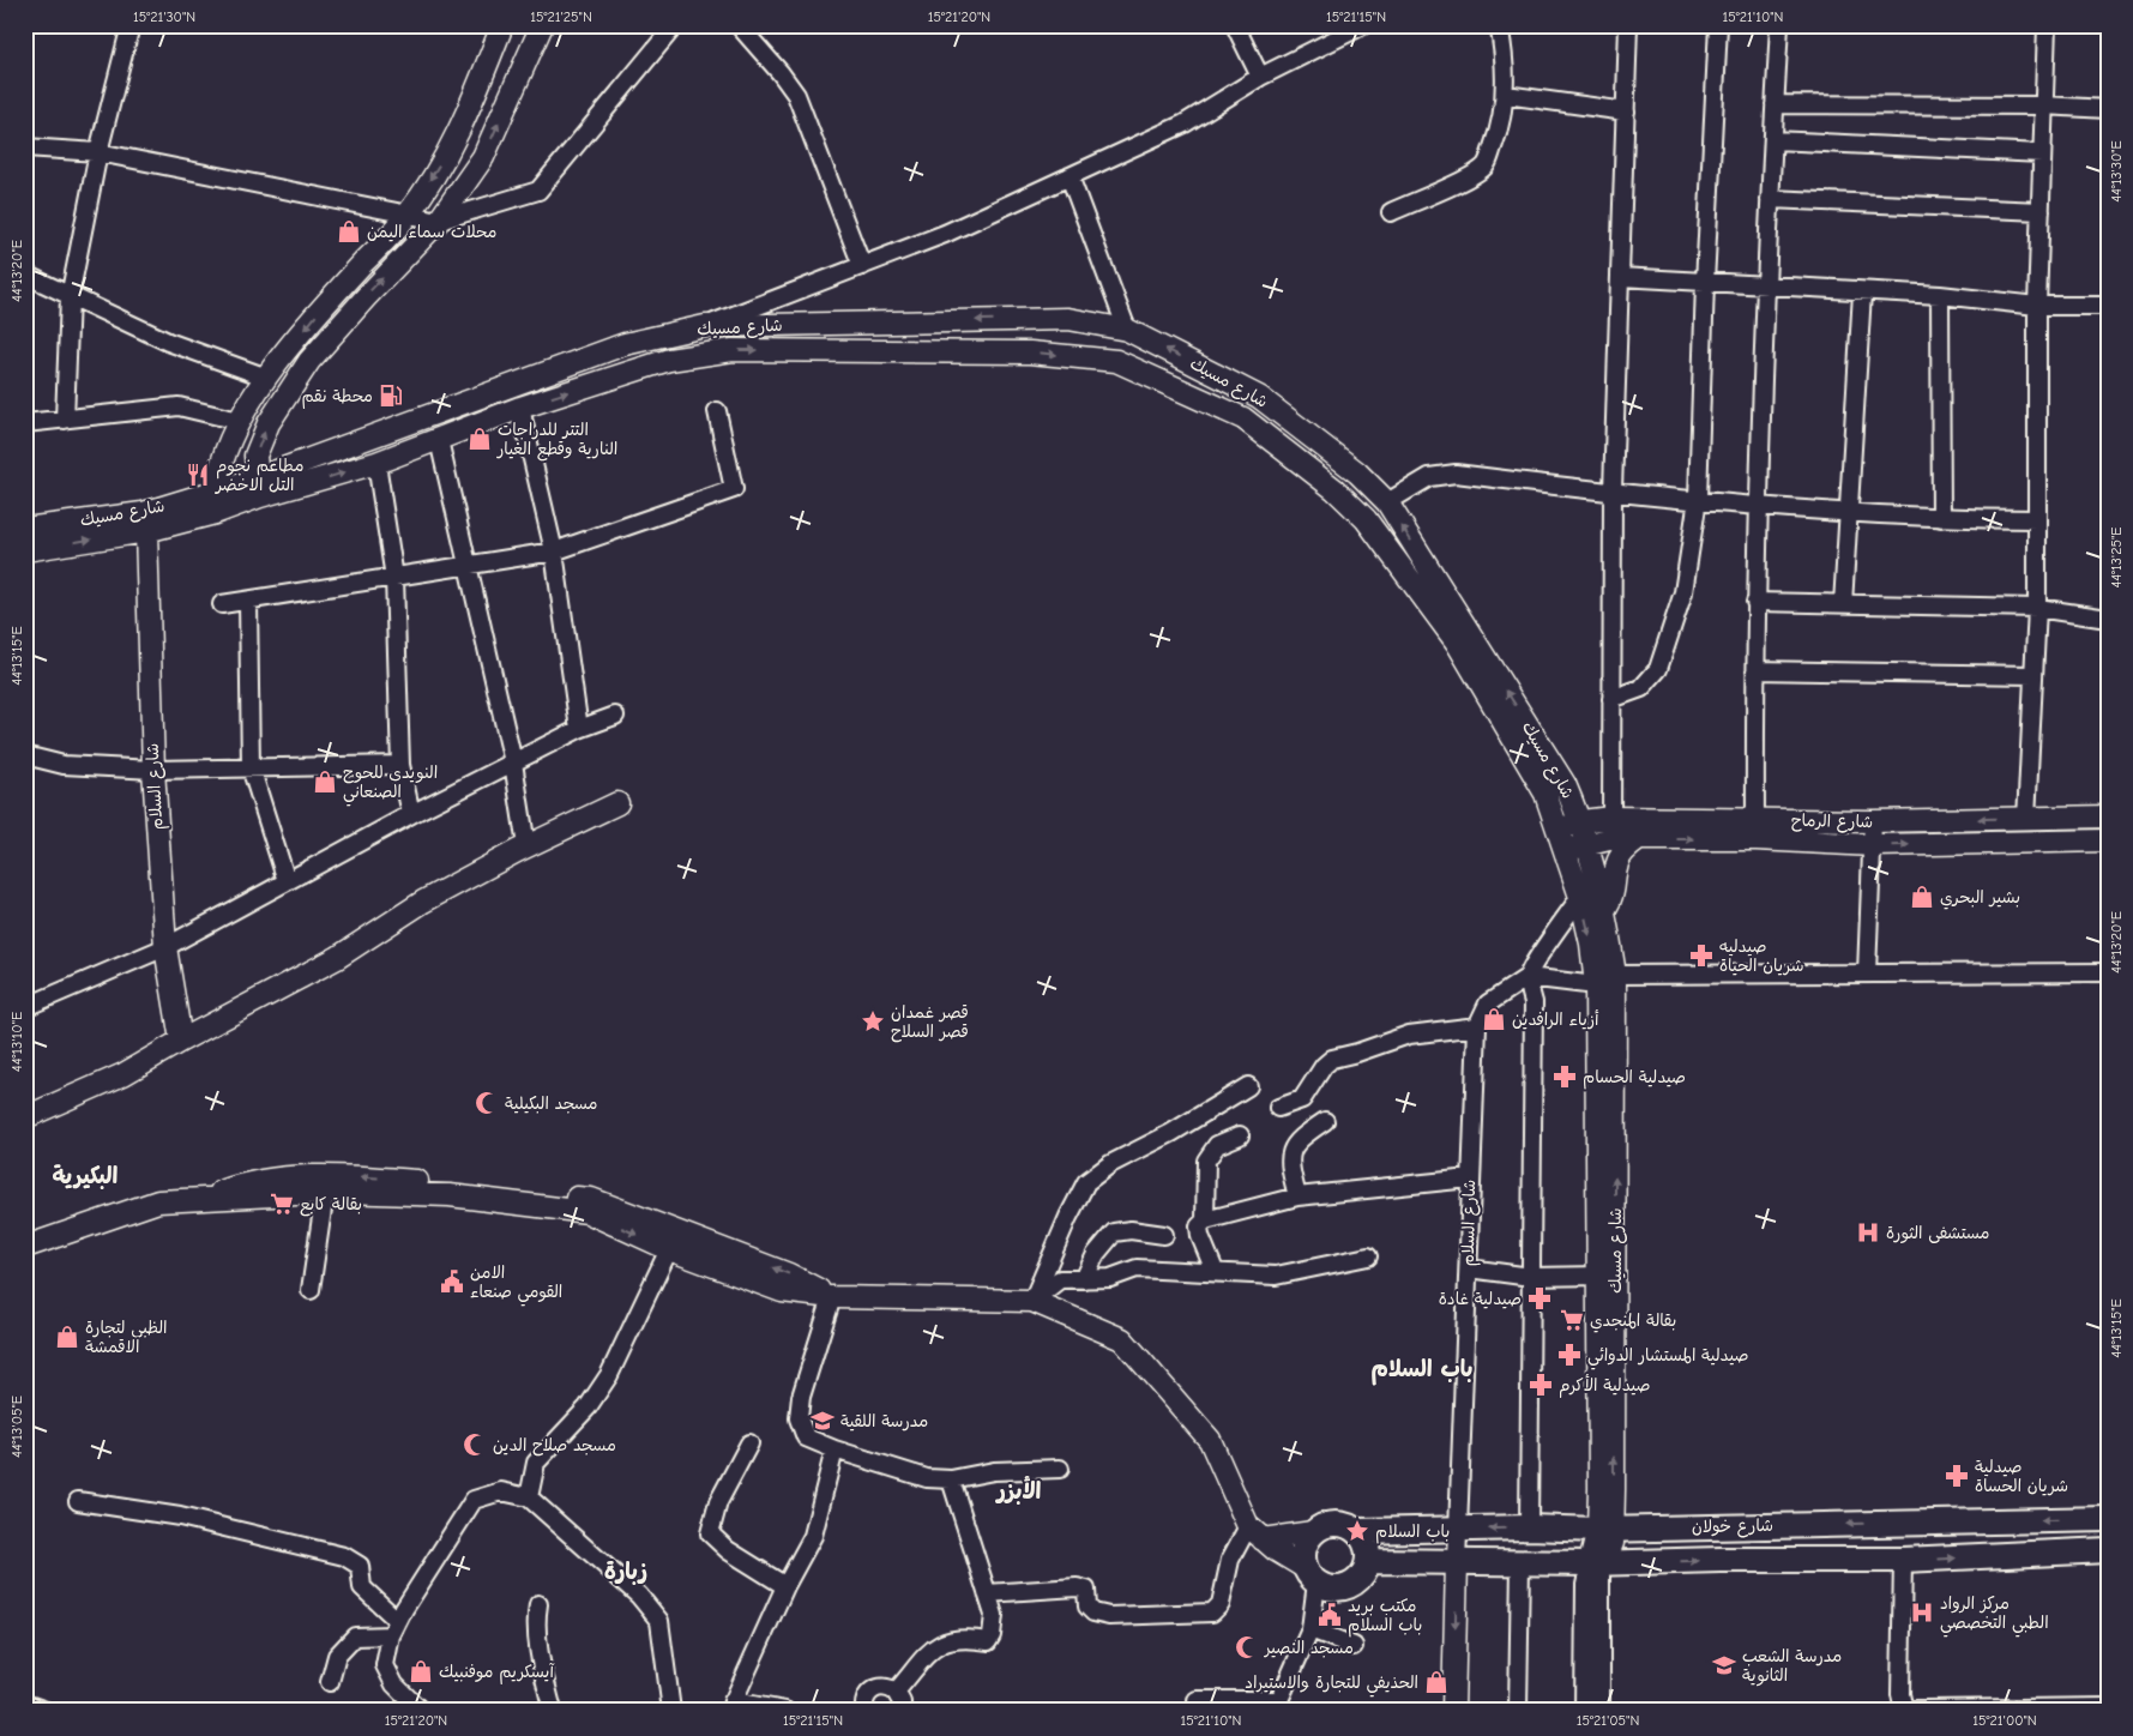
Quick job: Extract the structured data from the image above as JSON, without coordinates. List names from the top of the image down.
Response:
{
  "streets": {
    "main road": ["شارع خولان"],
    "street": ["شارع مسيك", "شارع السلام", "شارع الرماح"]
  },
  "crossings": [
    ["شارع مسيك", "شارع السلام"],
    ["شارع مسيك", "شارع الرماح"],
    ["شارع مسيك", "شارع خولان"],
    ["شارع السلام", "شارع خولان"]
  ],
  "districts": [
    "البكيرية",
    "باب السلام",
    "الأبزر",
    "زبارة"
  ],
  "places": {
    "shop": [
      "محلات سماء اليمن",
      "التتر للدراجات النارية وقطع الغيار",
      "النويدي للحوح الصنعاني",
      "بشير البحري",
      "أزياء الرافدين",
      "الظبي لتجارة الاقمشة",
      "آيسكريم موفنبيك",
      "الحذيفي للتجارة والاستيراد"
    ],
    "fuel station": ["محطة نقم"],
    "restaurant": ["مطاعم نجوم التل الاخضر"],
    "pharmacy": [
      "صيدليه شريان الحياة",
      "صيدلية الحسام",
      "صيدلية غادة",
      "صيدلية المستشار الدوائي",
      "صيدلية الأكرم",
      "صيدلية شريان الحساة"
    ],
    "place": ["قصر غمدان قصر السلاح", "باب السلام"],
    "mosque": ["مسجد البكيلية", "مسجد صلاح الدين", "مسجد النصير"],
    "supermarket": ["بقالة كابع", "بقالة المنجدي"],
    "hospital": ["مستشفى الثورة", "مركز الرواد الطبي التخصصي"],
    "public building": ["الامن القومي صنعاء", "مكتب بريد باب السلام"],
    "school or university": ["مدرسة اللقية", "مدرسة الشعب الثانوية"]
  },
  "coordinates": [
    "15°21'30\"N",
    "15°21'25\"N",
    "15°21'20\"N",
    "15°21'15\"N",
    "15°21'10\"N",
    "44°13'30\"E",
    "44°13'20\"E",
    "44°13'25\"E",
    "44°13'15\"E",
    "44°13'10\"E",
    "44°13'05\"E",
    "15°21'05\"N",
    "15°21'00\"N"
  ]
}
